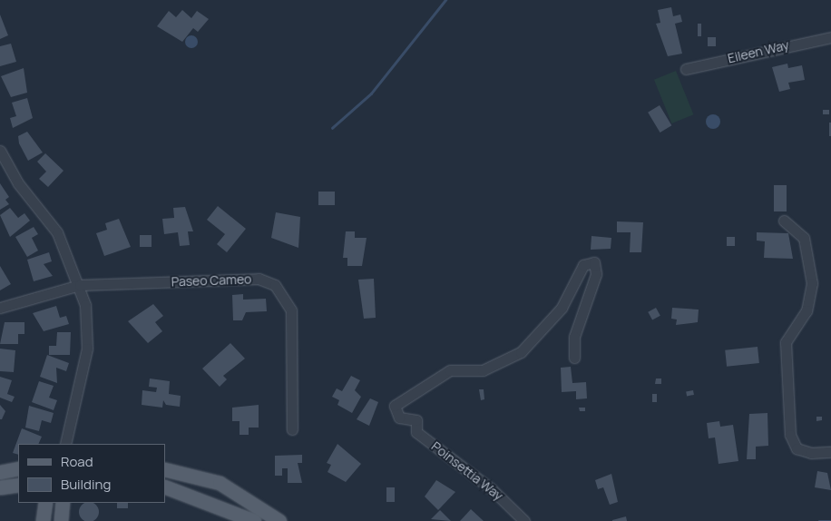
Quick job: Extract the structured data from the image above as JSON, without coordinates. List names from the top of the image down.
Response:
{
  "streets": {
    "street": ["Eileen Way", "Paseo Cameo", "Poinsettia Way"]
  },
  "legend": ["Road", "Building"]
}
